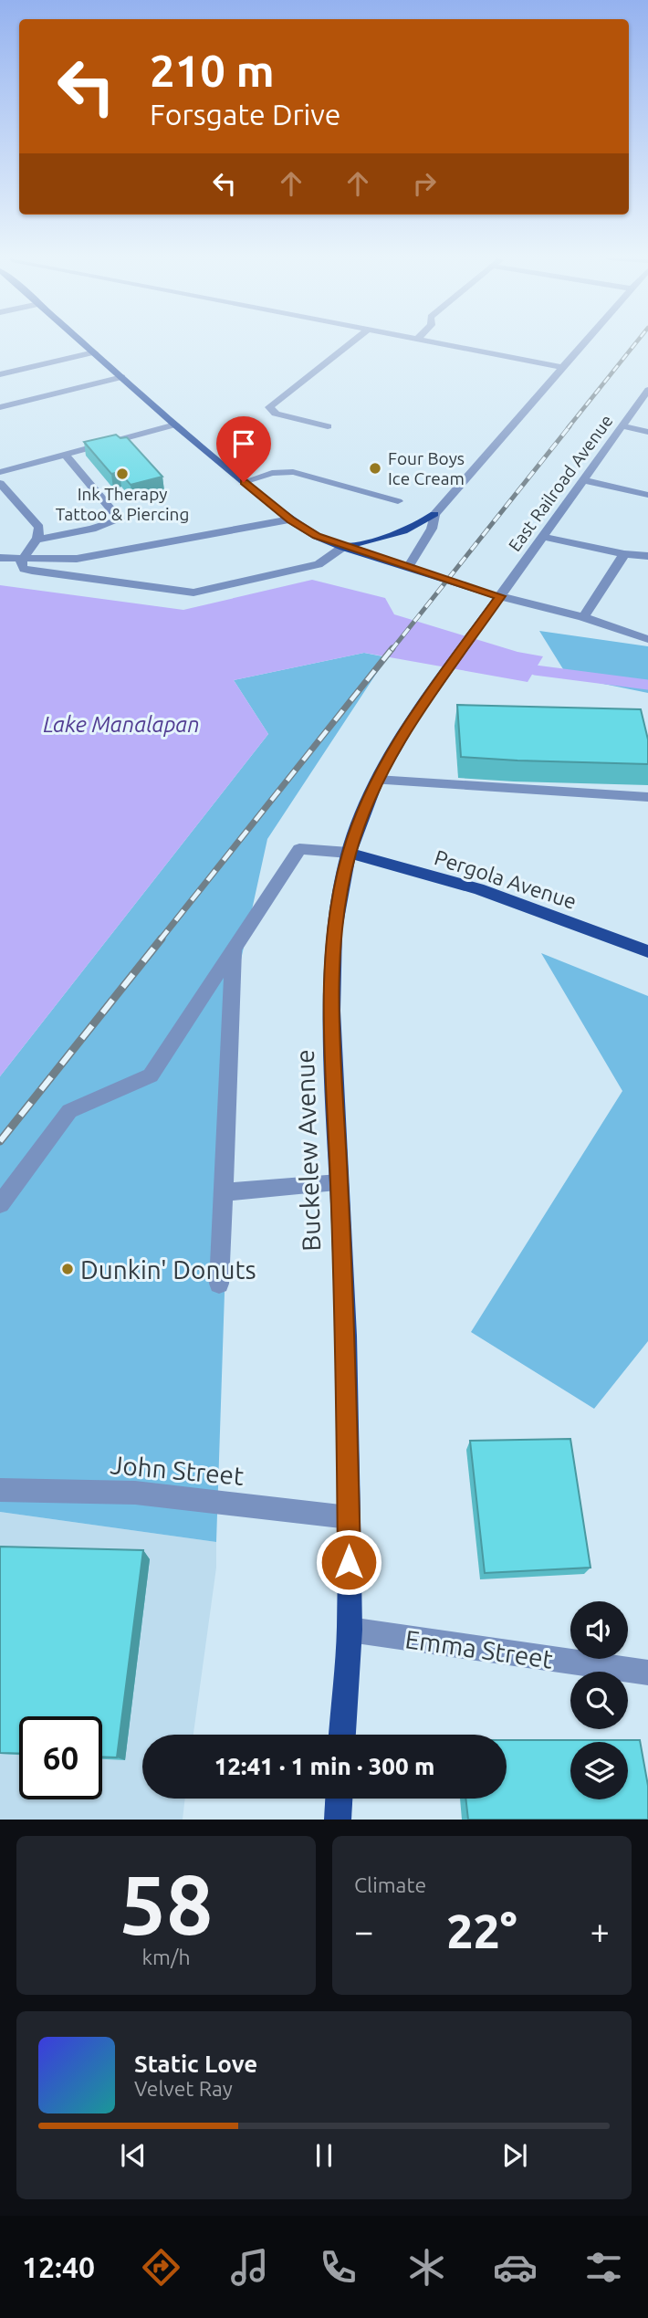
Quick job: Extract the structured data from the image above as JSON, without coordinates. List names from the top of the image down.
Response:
{
  "streets": {
    "main road": ["Pergola Avenue", "Buckelew Avenue"],
    "street": ["East Railroad Avenue", "John Street", "Emma Street"]
  },
  "crossings": [
    ["East Railroad Avenue", "Buckelew Avenue"],
    ["Pergola Avenue", "Buckelew Avenue"],
    ["Buckelew Avenue", "John Street"],
    ["Buckelew Avenue", "Emma Street"]
  ],
  "water": ["Lake Manalapan"],
  "places": ["Four Boys Ice Cream", "Ink Therapy Tattoo & Piercing", "Dunkin' Donuts"],
  "page": {
    "turn": ["210 m", "Forsgate Drive"],
    "limit": "60",
    "trip": "12:41 · 1 min · 300 m",
    "tile": [
      ["58", "km/h"],
      "Climate"
    ],
    "heat": ["−", "22°", "+"],
    "song": ["Static Love", "Velvet Ray"],
    "tabs": "12:40"
  }
}
